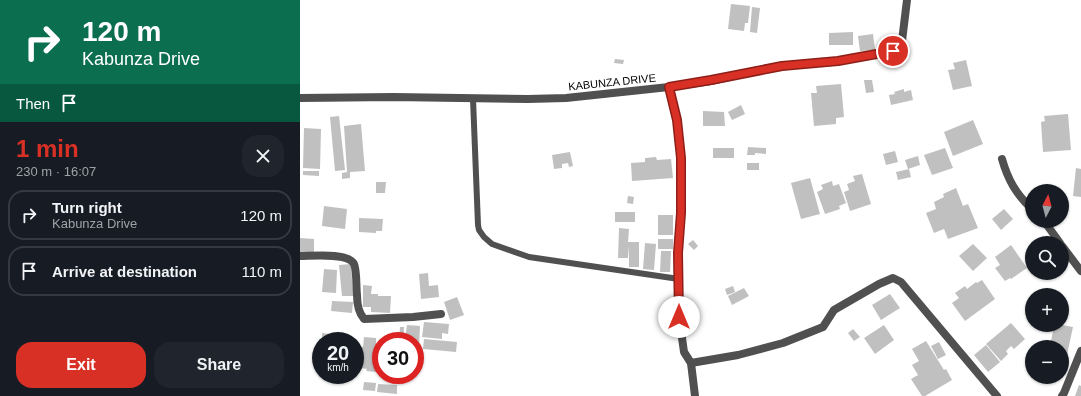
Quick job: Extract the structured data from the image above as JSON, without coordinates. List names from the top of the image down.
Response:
{
  "streets": {
    "street": ["KABUNZA DRIVE"]
  },
  "north": "top",
  "page": {
    "turn": ["120 m", "Kabunza Drive"],
    "then": "Then",
    "heading": ["1 min", "230 m · 16:07"],
    "map_buttons": ["+", "−"],
    "list": [
      {
        "name": "Turn right",
        "note": "Kabunza Drive",
        "value": "120 m"
      },
      {
        "name": "Arrive at destination",
        "value": "110 m"
      }
    ],
    "speed": "20 km/h",
    "limit": "30",
    "buttons": ["Exit", "Share"]
  }
}
